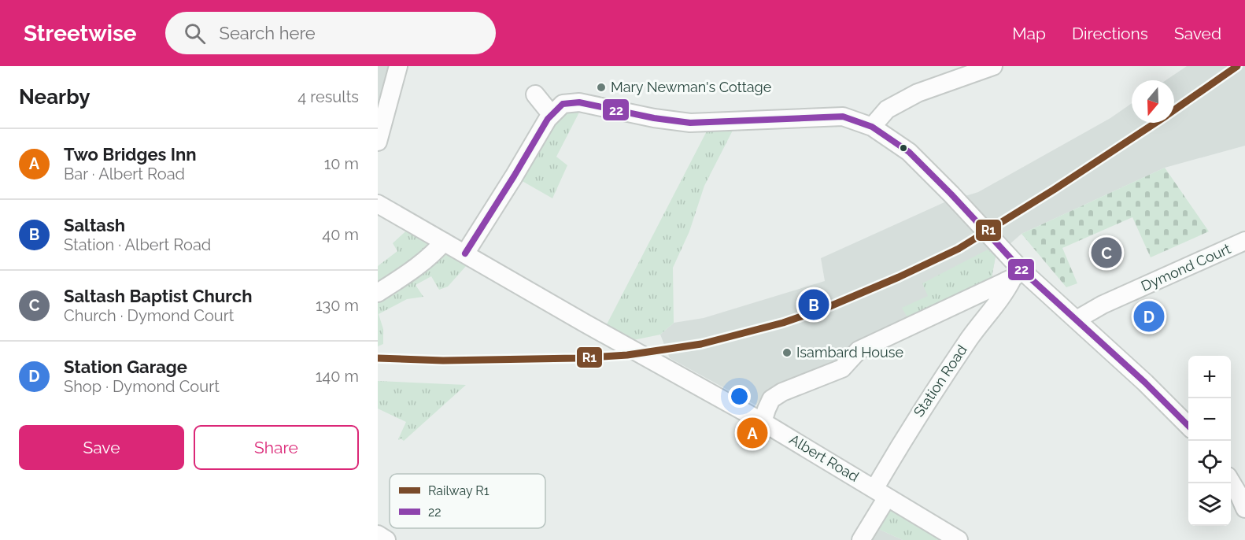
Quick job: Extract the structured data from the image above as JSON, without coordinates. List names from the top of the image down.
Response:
{
  "streets": {
    "street": ["Dymond Court", "Station Road", "Albert Road"]
  },
  "crossings": [
    ["Station Road", "Albert Road"]
  ],
  "places": ["Mary Newman's Cottage", "Isambard House"],
  "lines": ["rail line R1", "transit line 22"],
  "legend": ["Railway R1", "22"],
  "north": "bottom",
  "page": {
    "header": "Streetwise",
    "search": "Search here",
    "nav": ["Map", "Directions", "Saved"],
    "heading": ["Nearby", "4 results"],
    "list": [
      {
        "mark": "A",
        "name": "Two Bridges Inn",
        "note": "Bar · Albert Road",
        "value": "10 m"
      },
      {
        "mark": "B",
        "name": "Saltash",
        "note": "Station · Albert Road",
        "value": "40 m"
      },
      {
        "mark": "C",
        "name": "Saltash Baptist Church",
        "note": "Church · Dymond Court",
        "value": "130 m"
      },
      {
        "mark": "D",
        "name": "Station Garage",
        "note": "Shop · Dymond Court",
        "value": "140 m"
      }
    ],
    "pins": [
      "C",
      "B",
      "D",
      "A"
    ],
    "map_buttons": ["+", "−"],
    "buttons": ["Save", "Share"]
  }
}
